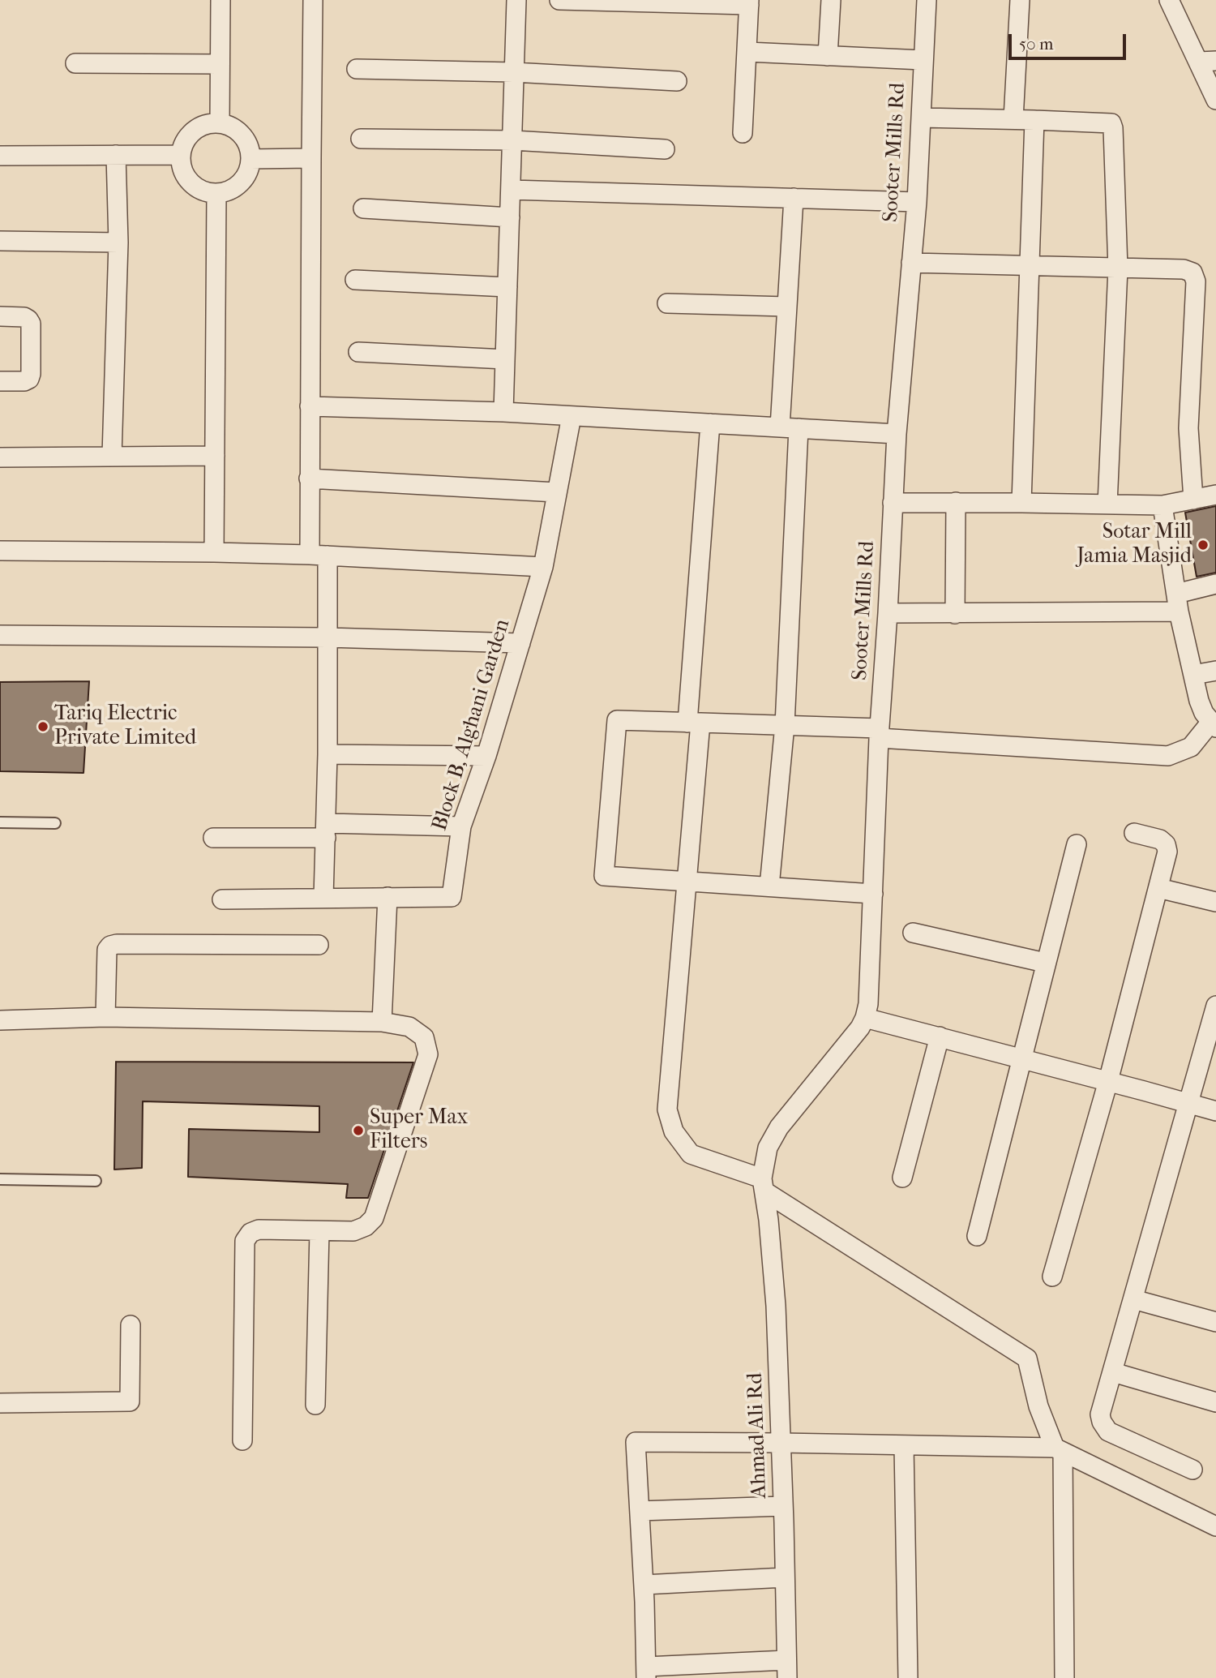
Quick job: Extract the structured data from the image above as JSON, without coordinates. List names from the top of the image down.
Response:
{
  "streets": {
    "street": ["Sooter Mills Rd", "Block B, Alghani Garden", "Ahmad Ali Rd"]
  },
  "crossings": [
    ["Sooter Mills Rd", "Ahmad Ali Rd"]
  ],
  "places": ["Sotar Mill Jamia Masjid", "Tariq Electric Private Limited", "Super Max Filters"],
  "scale_bar": "50 m"
}
